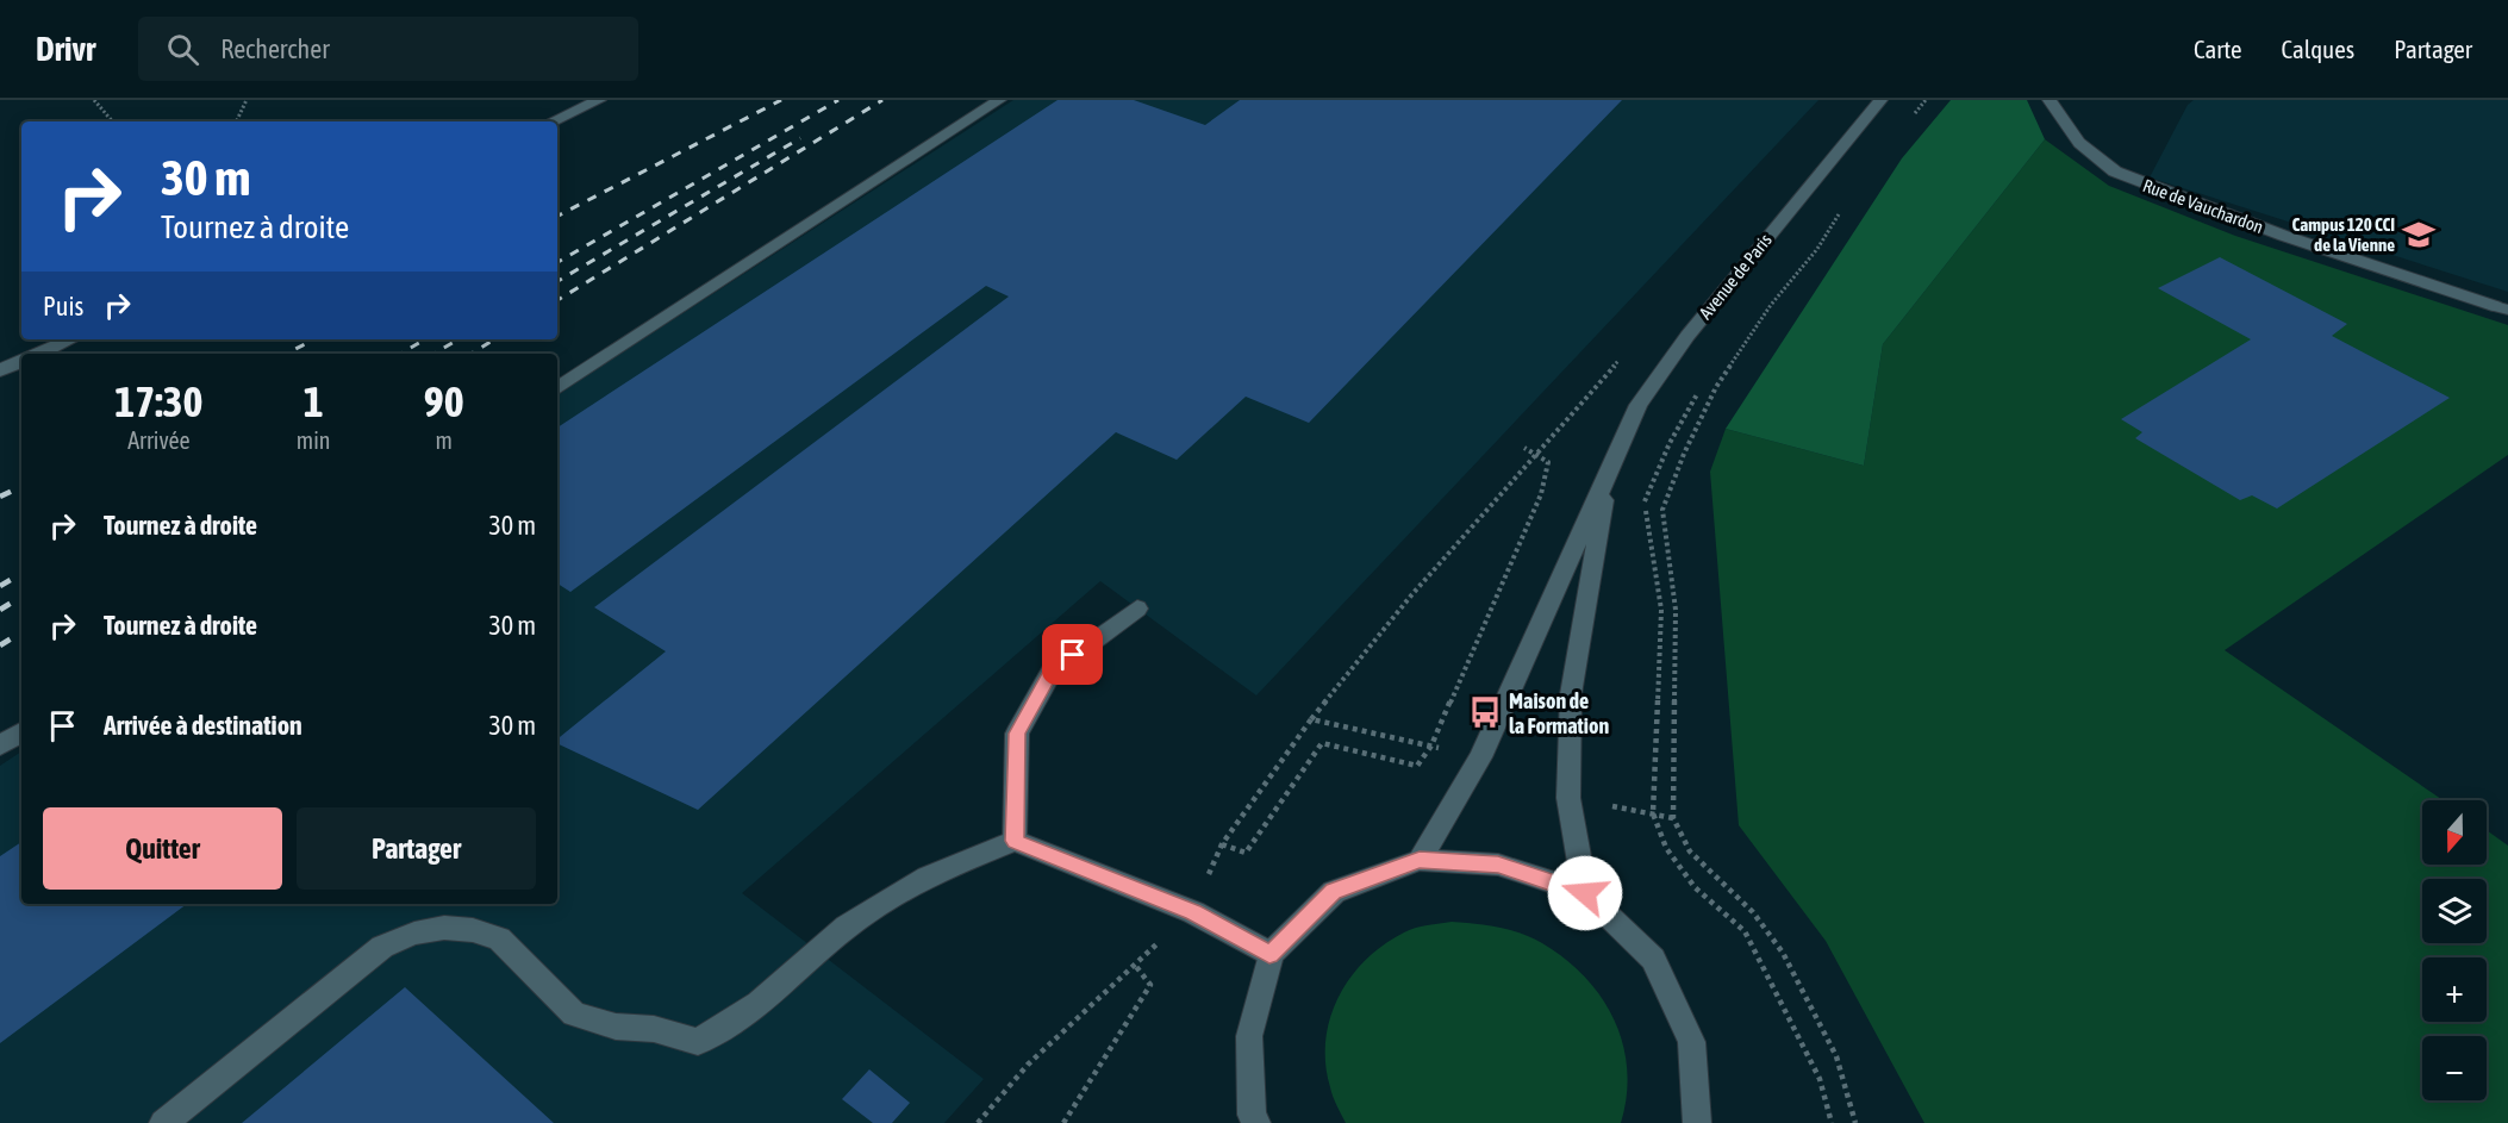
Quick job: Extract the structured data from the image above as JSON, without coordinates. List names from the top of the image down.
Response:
{
  "streets": {
    "main road": ["Rue de Vauchardon", "Avenue de Paris"]
  },
  "places": {
    "school or university": ["Campus 120 CCI de la Vienne"],
    "bus stop": ["Maison de la Formation"]
  },
  "north": "bottom",
  "page": {
    "header": "Drivr",
    "search": "Rechercher",
    "nav": ["Carte", "Calques", "Partager"],
    "turn": ["30 m", "Tournez à droite"],
    "then": "Puis",
    "eta": [
      "17:30",
      "Arrivée",
      "1",
      "min",
      "90",
      "m"
    ],
    "list": [
      {
        "name": "Tournez à droite",
        "value": "30 m"
      },
      {
        "name": "Tournez à droite",
        "value": "30 m"
      },
      {
        "name": "Arrivée à destination",
        "value": "30 m"
      }
    ],
    "buttons": ["Quitter", "Partager"],
    "map_buttons": ["+", "−"]
  }
}
